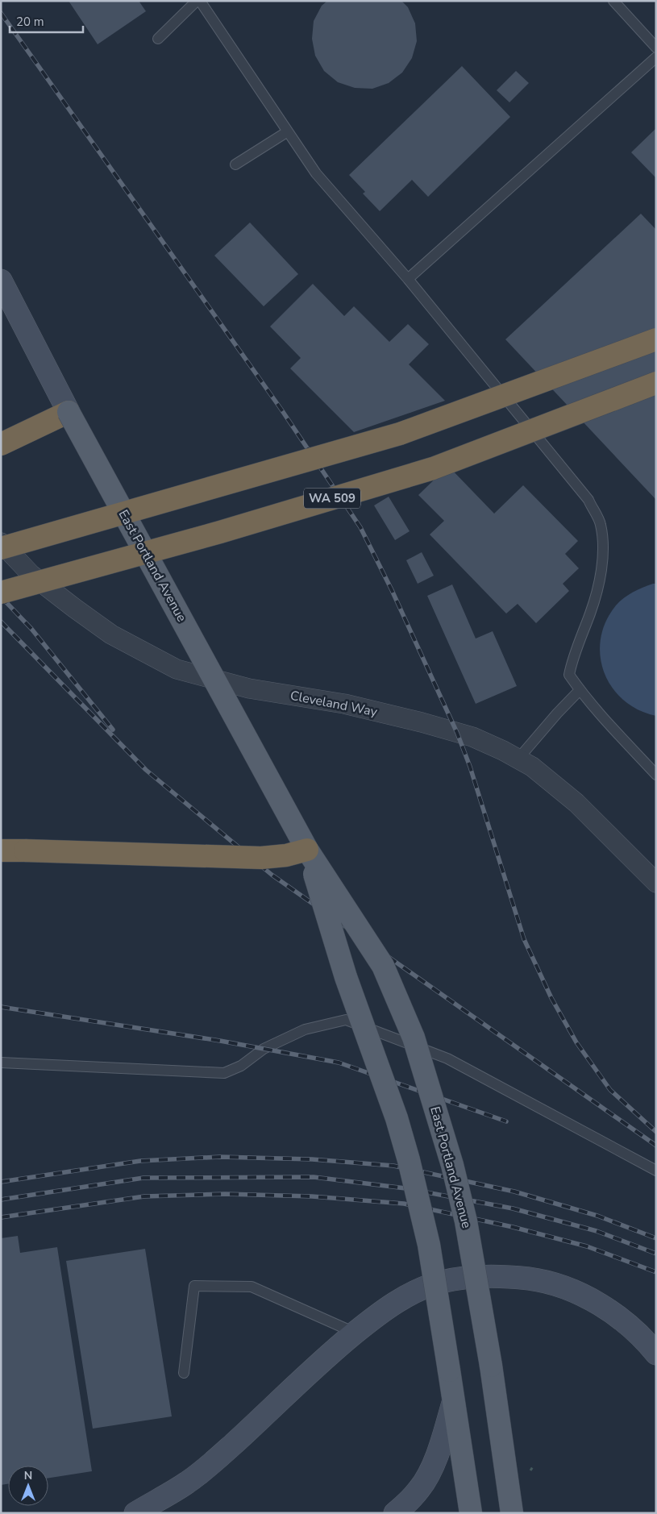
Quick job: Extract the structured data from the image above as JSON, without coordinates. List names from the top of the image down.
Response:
{
  "streets": {
    "highway": ["WA 509"],
    "main road": ["East Portland Avenue"],
    "street": ["Cleveland Way"]
  },
  "scale_bar": "20 m",
  "north": "top"
}
